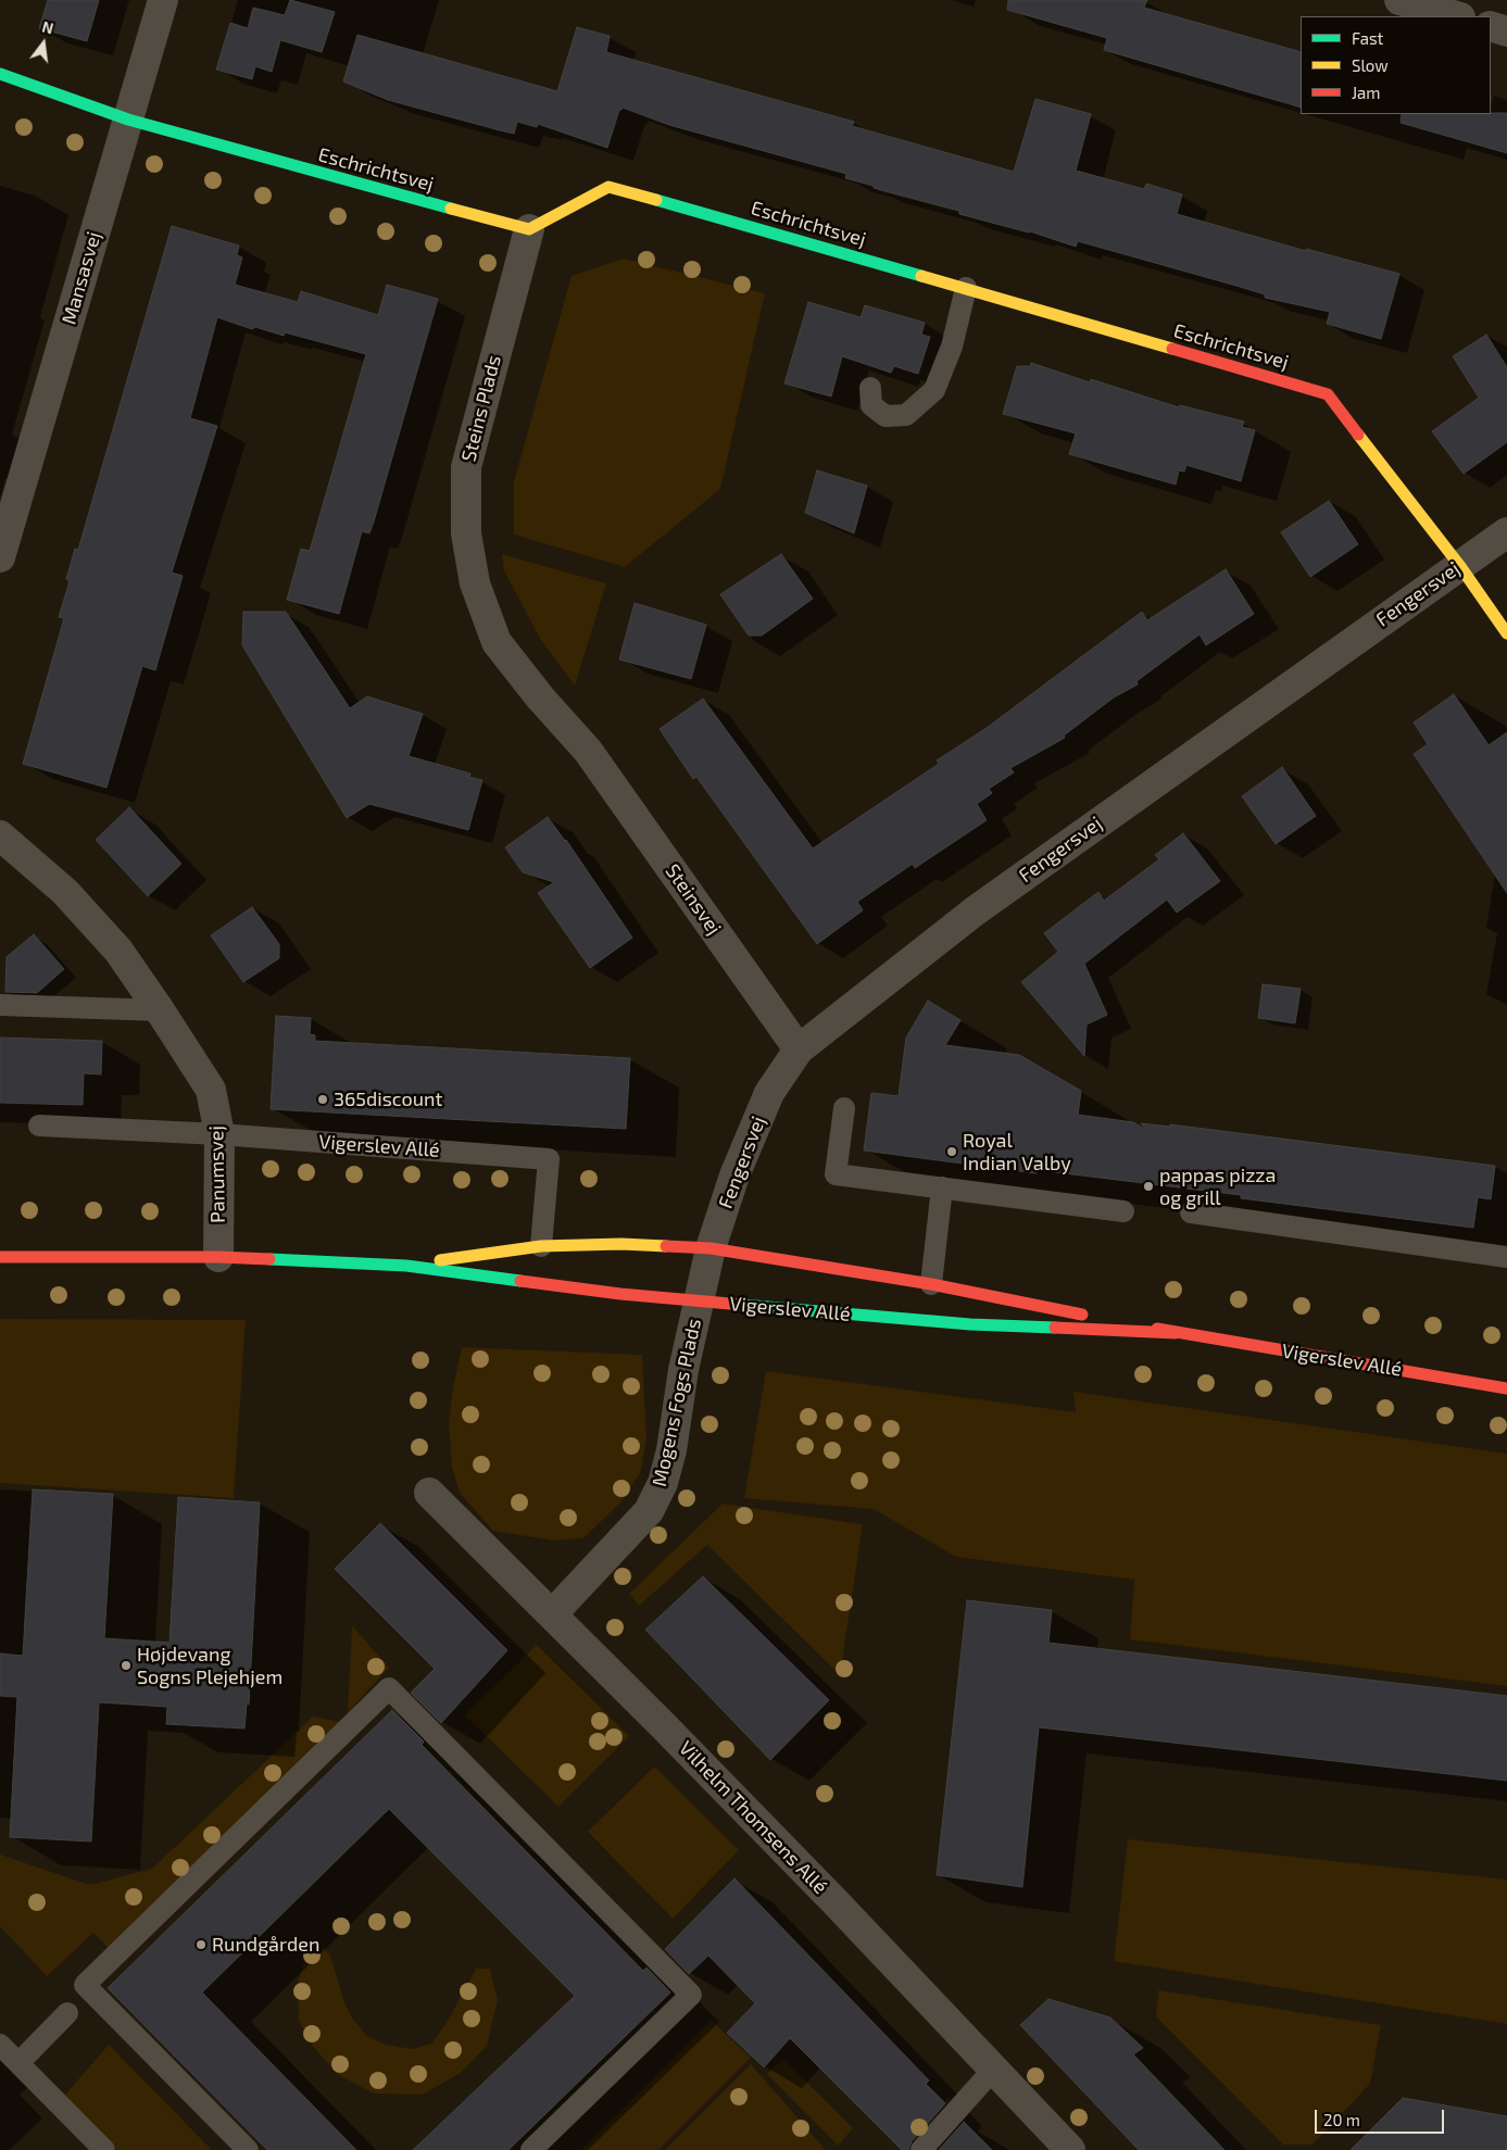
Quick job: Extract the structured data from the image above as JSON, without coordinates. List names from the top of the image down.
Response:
{
  "streets": {
    "street": [
      "Eschrichtsvej",
      "Mansasvej",
      "Steins Plads",
      "Fengersvej",
      "Steinsvej",
      "Vigerslev Allé",
      "Panumsvej",
      "Mogens Fogs Plads",
      "Vilhelm Thomsens Allé"
    ]
  },
  "crossings": [
    ["Eschrichtsvej", "Mansasvej"],
    ["Eschrichtsvej", "Steins Plads"],
    ["Eschrichtsvej", "Fengersvej"],
    ["Steins Plads", "Steinsvej"],
    ["Fengersvej", "Steinsvej"],
    ["Fengersvej", "Vigerslev Allé"],
    ["Fengersvej", "Mogens Fogs Plads"],
    ["Vigerslev Allé", "Panumsvej"],
    ["Vigerslev Allé", "Mogens Fogs Plads"],
    ["Mogens Fogs Plads", "Vilhelm Thomsens Allé"]
  ],
  "places": [
    "365discount",
    "Royal Indian Valby",
    "pappas pizza og grill",
    "Højdevang Sogns Plejehjem",
    "Rundgården"
  ],
  "legend": ["Fast", "Slow", "Jam"],
  "scale_bar": "20 m",
  "north": "top"
}
